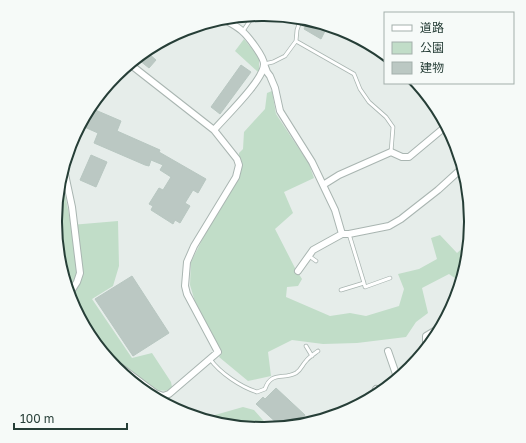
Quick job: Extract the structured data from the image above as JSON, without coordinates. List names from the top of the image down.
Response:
{
  "legend": ["道路", "公園", "建物"],
  "scale_bar": "100 m"
}
